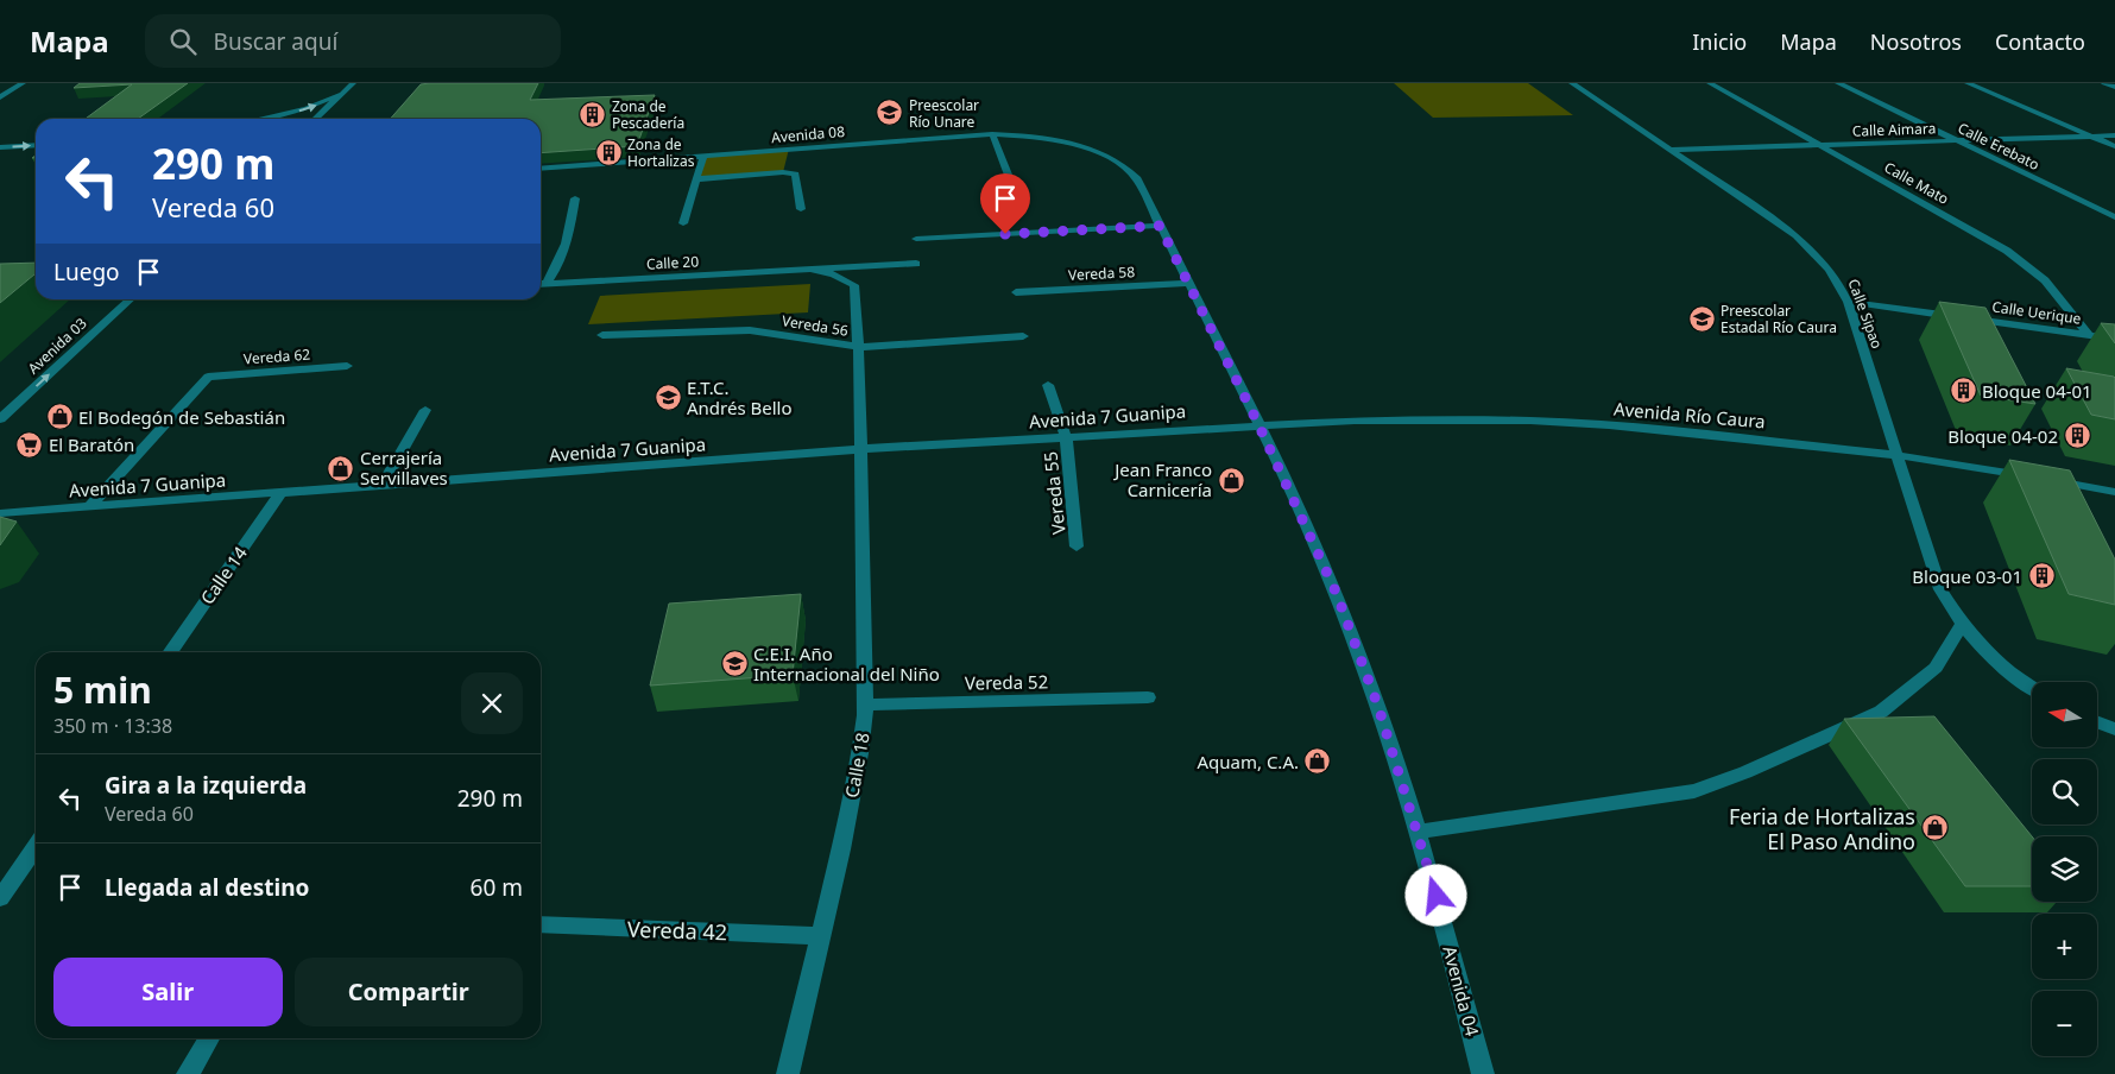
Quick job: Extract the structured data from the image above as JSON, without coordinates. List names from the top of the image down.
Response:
{
  "streets": {
    "street": [
      "Calle Aimara",
      "Avenida 08",
      "Calle Erebato",
      "Calle Mato",
      "Calle 20",
      "Vereda 58",
      "Calle Uerique",
      "Calle Sipao",
      "Vereda 56",
      "Avenida 03",
      "Vereda 62",
      "Avenida Río Caura",
      "Avenida 7 Guanipa",
      "Vereda 55",
      "Calle 14",
      "Vereda 52",
      "Calle 18",
      "Vereda 42",
      "Avenida 04"
    ]
  },
  "crossings": [
    ["Calle Aimara", "Calle Erebato"],
    ["Calle Aimara", "Calle Mato"],
    ["Calle Aimara", "Calle Sipao"],
    ["Avenida 08", "Avenida 04"],
    ["Calle Mato", "Calle Uerique"],
    ["Calle 20", "Vereda 56"],
    ["Calle 20", "Avenida 7 Guanipa"],
    ["Calle 20", "Calle 18"],
    ["Vereda 58", "Avenida 04"],
    ["Calle Uerique", "Calle Sipao"],
    ["Calle Sipao", "Avenida Río Caura"],
    ["Vereda 62", "Avenida 7 Guanipa"],
    ["Avenida Río Caura", "Avenida 7 Guanipa"],
    ["Avenida Río Caura", "Avenida 04"],
    ["Avenida 7 Guanipa", "Vereda 55"],
    ["Avenida 7 Guanipa", "Calle 14"],
    ["Avenida 7 Guanipa", "Calle 18"],
    ["Avenida 7 Guanipa", "Avenida 04"],
    ["Vereda 52", "Calle 18"],
    ["Calle 18", "Vereda 42"]
  ],
  "one_way": ["Avenida 03"],
  "places": {
    "school or university": [
      "Preescolar Río Unare",
      "Preescolar Estadal Río Caura",
      "E.T.C. Andrés Bello",
      "C.E.I. Año Internacional del Niño"
    ],
    "building": [
      "Zona de Pescadería",
      "Zona de Hortalizas",
      "Bloque 04-01",
      "Bloque 04-02",
      "Bloque 03-01"
    ],
    "shop": [
      "El Bodegón de Sebastián",
      "Cerrajería Servillaves",
      "Jean Franco Carnicería",
      "Aquam, C.A.",
      "Feria de Hortalizas El Paso Andino"
    ],
    "supermarket": ["El Baratón"]
  },
  "north": "left",
  "page": {
    "header": "Mapa",
    "search": "Buscar aquí",
    "nav": [
      "Inicio",
      "Mapa",
      "Nosotros",
      "Contacto"
    ],
    "turn": ["290 m", "Vereda 60"],
    "then": "Luego",
    "heading": ["5 min", "350 m · 13:38"],
    "map_buttons": ["+", "−"],
    "list": [
      {
        "name": "Gira a la izquierda",
        "note": "Vereda 60",
        "value": "290 m"
      },
      {
        "name": "Llegada al destino",
        "value": "60 m"
      }
    ],
    "buttons": ["Salir", "Compartir"]
  }
}
